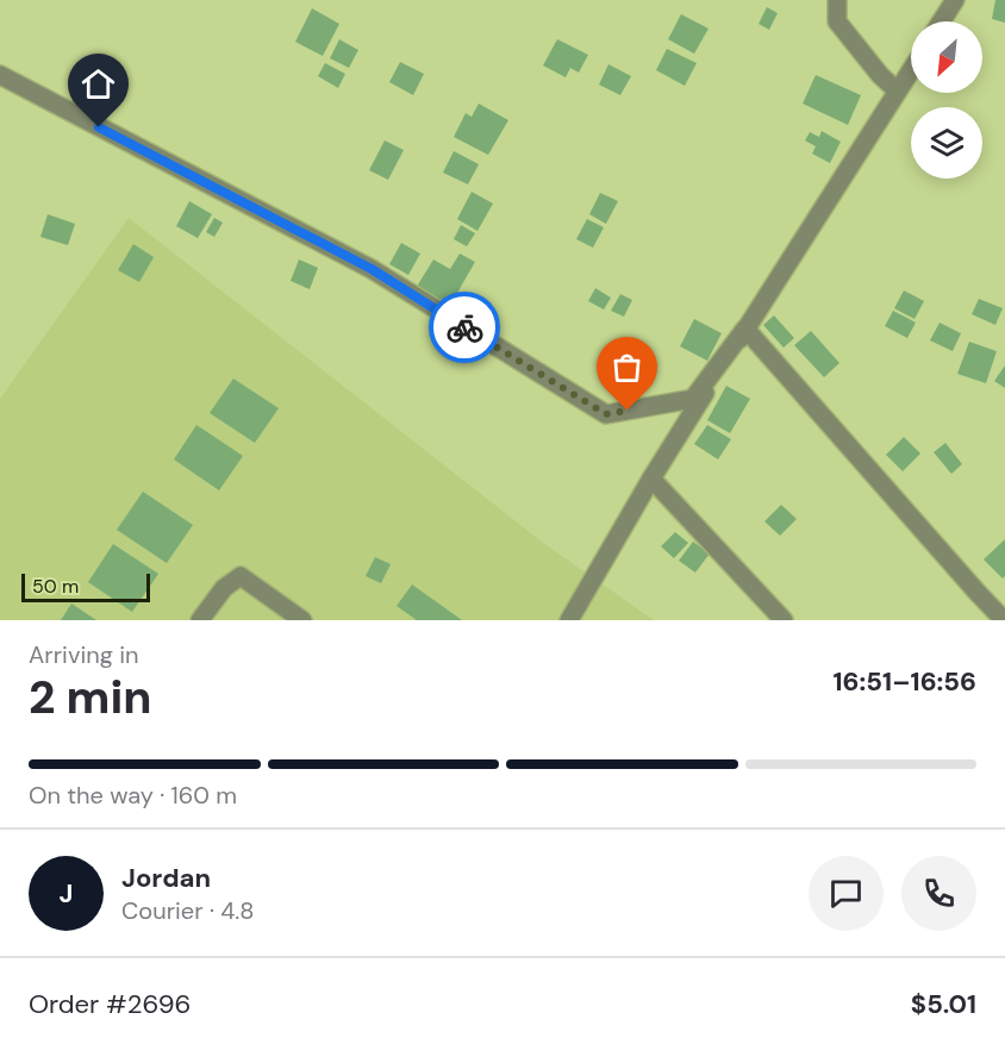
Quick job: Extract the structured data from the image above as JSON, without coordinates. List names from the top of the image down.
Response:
{
  "scale_bar": "50 m",
  "north": "bottom left",
  "page": {
    "scale": "50 m",
    "heading": ["2 min", "Arriving in", "16:51–16:56"],
    "panel": [
      "Jordan",
      "Courier · 4.8",
      "Order #2696",
      "$5.01"
    ],
    "bar": "On the way · 160 m",
    "round": "J"
  }
}
